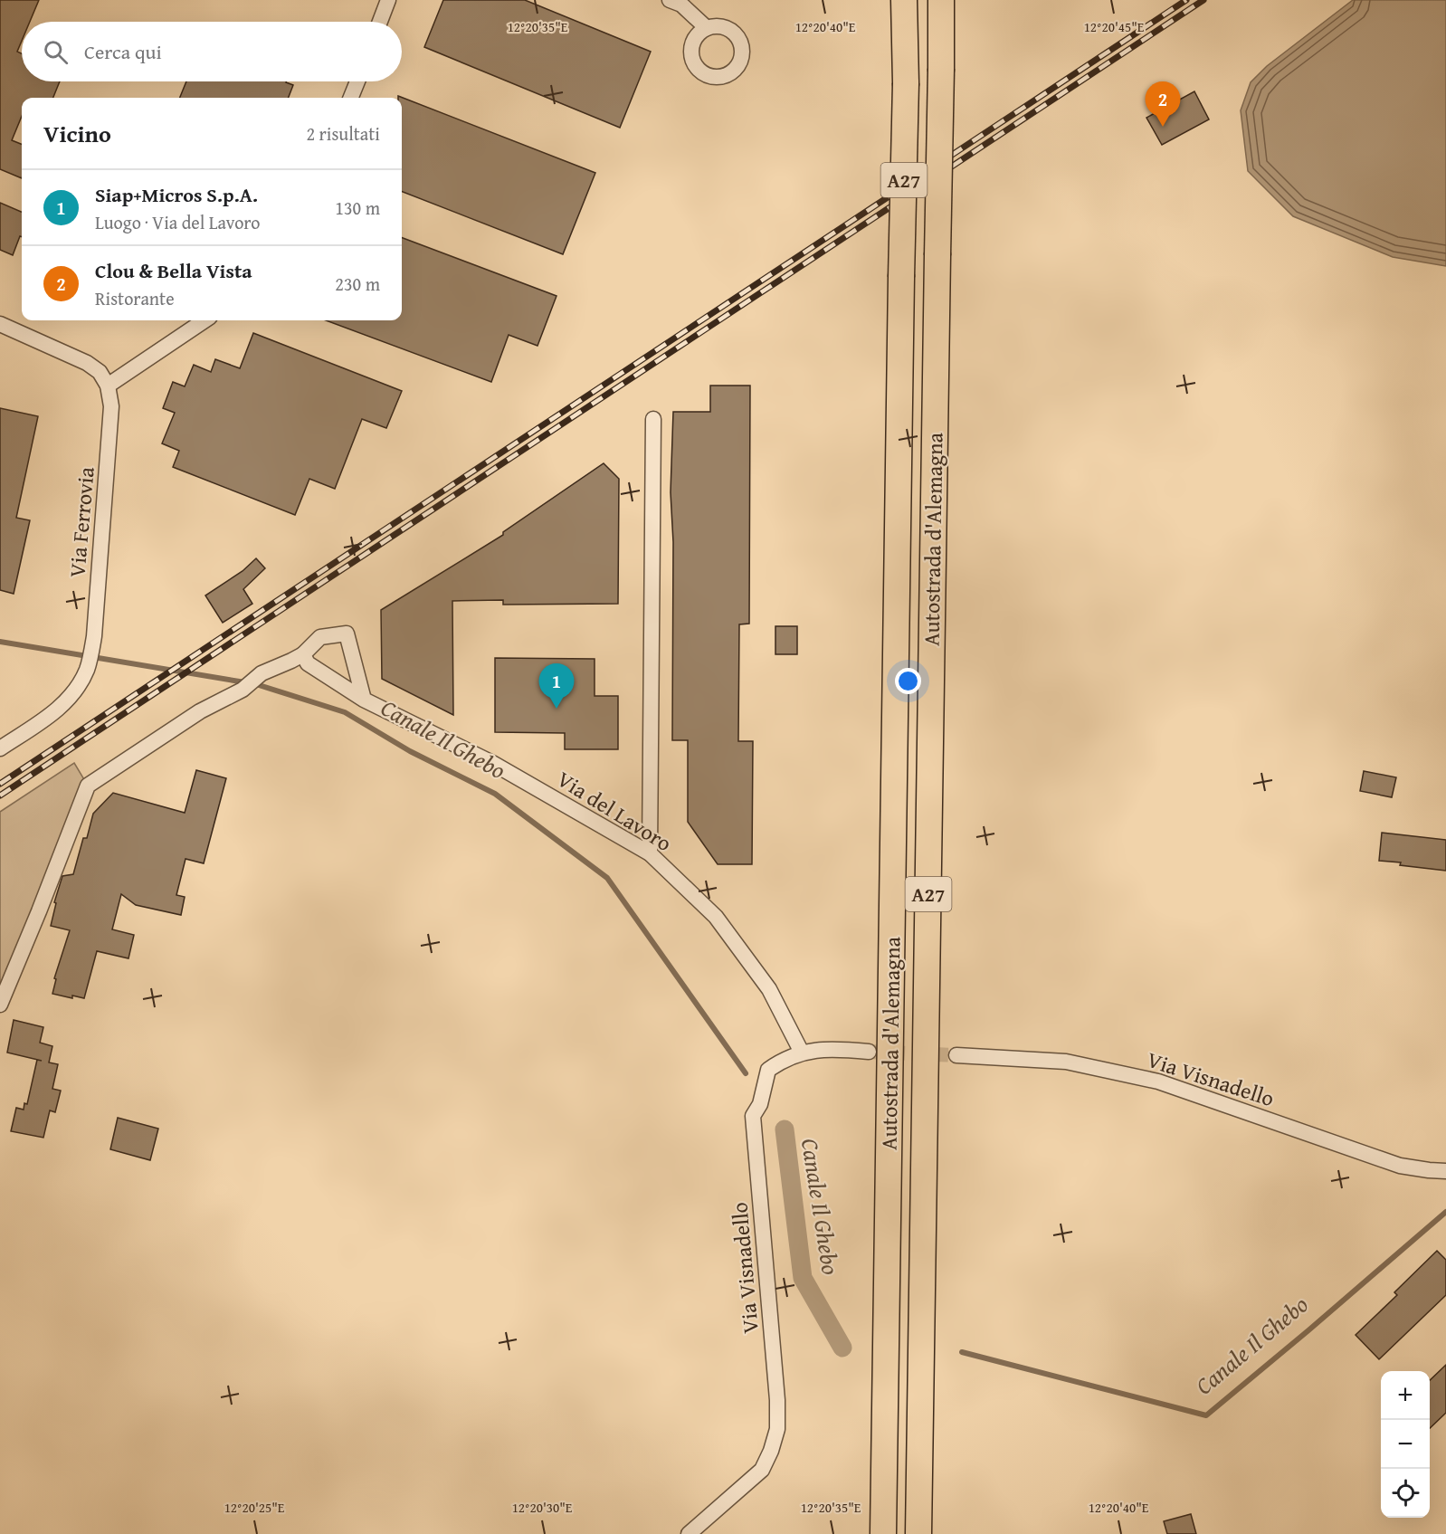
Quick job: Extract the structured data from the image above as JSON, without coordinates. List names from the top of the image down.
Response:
{
  "streets": {
    "highway": ["A27", "Autostrada d'Alemagna"],
    "street": ["Via Ferrovia", "Via del Lavoro", "Via Visnadello"]
  },
  "crossings": [
    ["Via del Lavoro", "Via Visnadello"]
  ],
  "water": ["Canale Il Ghebo"],
  "page": {
    "search": "Cerca qui",
    "pins": ["2", "1"],
    "heading": ["Vicino", "2 risultati"],
    "list": [
      {
        "mark": "1",
        "name": "Siap+Micros S.p.A.",
        "note": "Luogo · Via del Lavoro",
        "value": "130 m"
      },
      {
        "mark": "2",
        "name": "Clou & Bella Vista",
        "note": "Ristorante",
        "value": "230 m"
      }
    ],
    "map_buttons": ["+", "−"]
  },
  "coordinates": [
    "12°20'35\"E",
    "12°20'40\"E",
    "12°20'45\"E",
    "12°20'25\"E",
    "12°20'30\"E"
  ]
}
